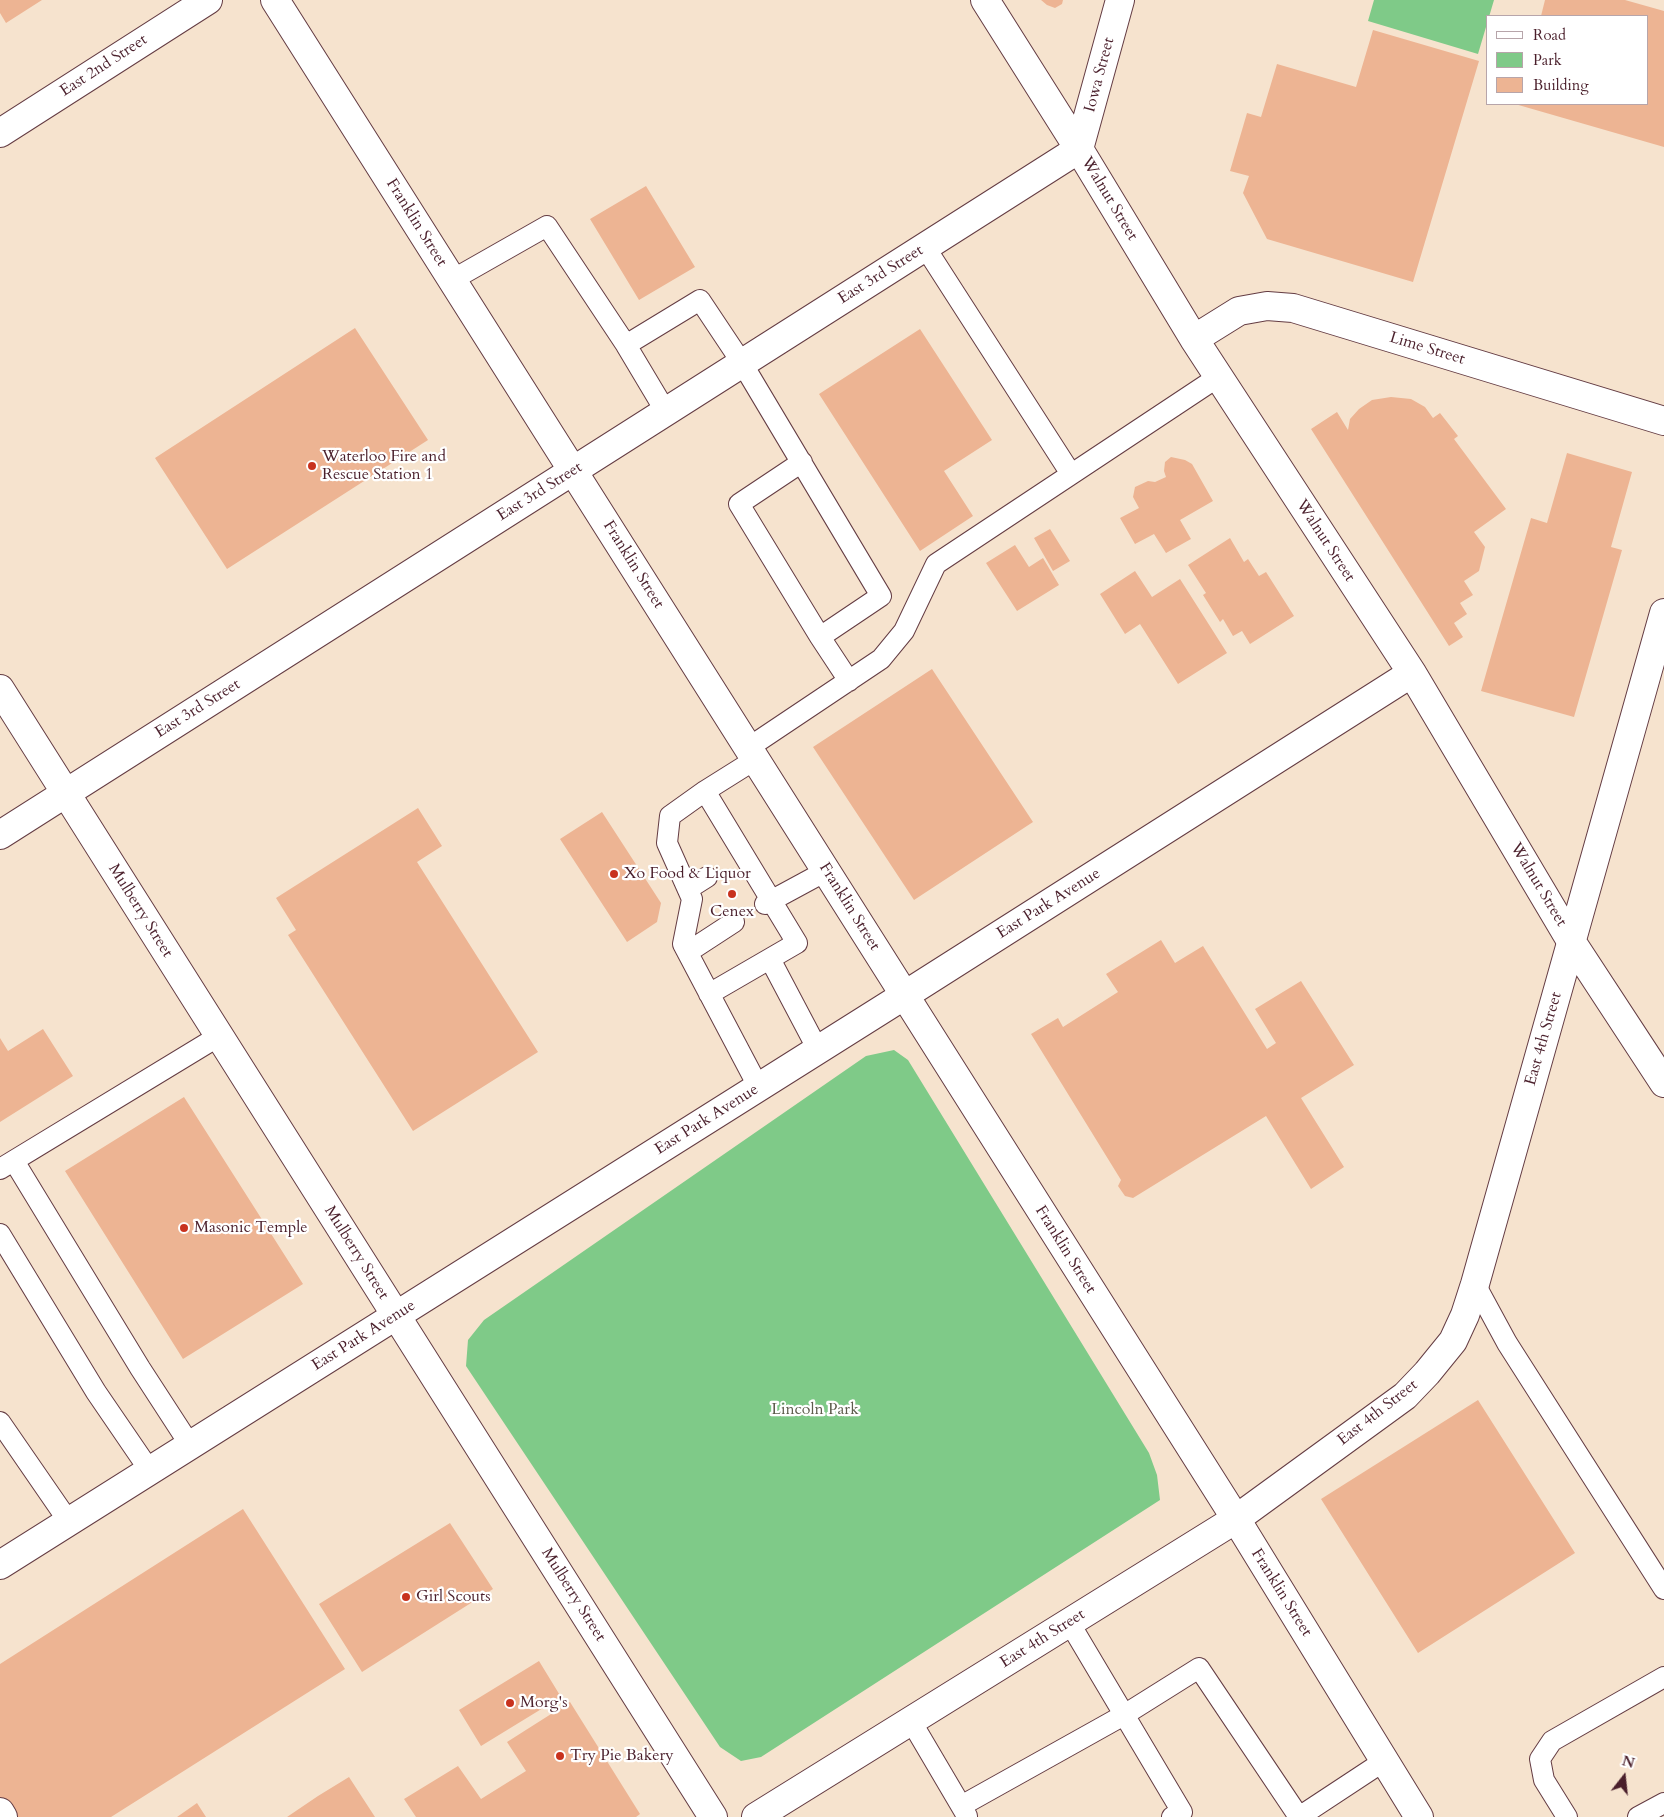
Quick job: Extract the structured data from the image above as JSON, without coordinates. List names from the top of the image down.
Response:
{
  "streets": {
    "street": [
      "East 2nd Street",
      "Iowa Street",
      "Walnut Street",
      "Franklin Street",
      "East 3rd Street",
      "Lime Street",
      "East Park Avenue",
      "Mulberry Street",
      "East 4th Street"
    ]
  },
  "crossings": [
    ["Iowa Street", "Walnut Street"],
    ["Iowa Street", "East 3rd Street"],
    ["Walnut Street", "East 3rd Street"],
    ["Walnut Street", "Lime Street"],
    ["Walnut Street", "East Park Avenue"],
    ["Walnut Street", "East 4th Street"],
    ["Franklin Street", "East 3rd Street"],
    ["Franklin Street", "East Park Avenue"],
    ["Franklin Street", "East 4th Street"],
    ["East 3rd Street", "Mulberry Street"],
    ["East Park Avenue", "Mulberry Street"]
  ],
  "parks": ["Lincoln Park"],
  "places": [
    "Waterloo Fire and Rescue Station 1",
    "Xo Food & Liquor",
    "Cenex",
    "Masonic Temple",
    "Girl Scouts",
    "Morg's",
    "Try Pie Bakery"
  ],
  "legend": ["Road", "Park", "Building"],
  "north": "top"
}
